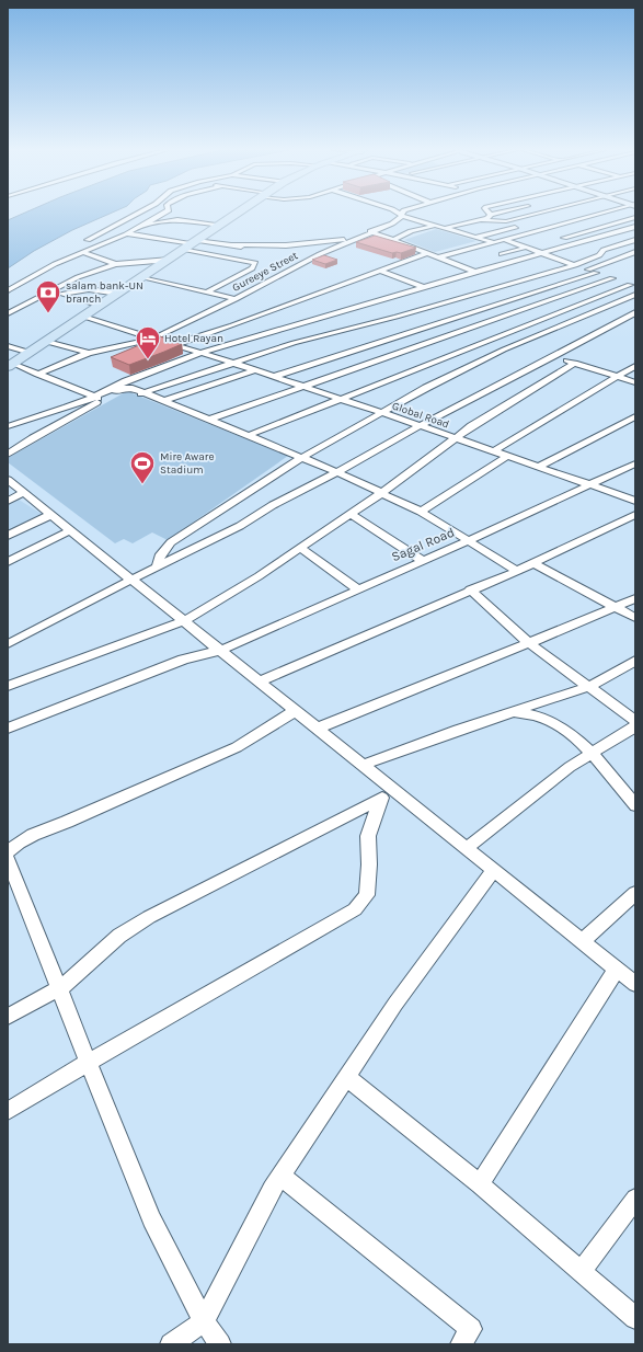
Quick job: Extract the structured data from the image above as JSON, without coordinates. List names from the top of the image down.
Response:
{
  "streets": {
    "street": ["Gureeye Street", "Global Road", "Sagal Road"]
  },
  "crossings": [
    ["Gureeye Street", "Global Road"],
    ["Global Road", "Sagal Road"]
  ],
  "places": {
    "bank": ["salam bank-UN branch"],
    "hotel": ["Hotel Rayan"],
    "sports": ["Mire Aware Stadium"]
  }
}
